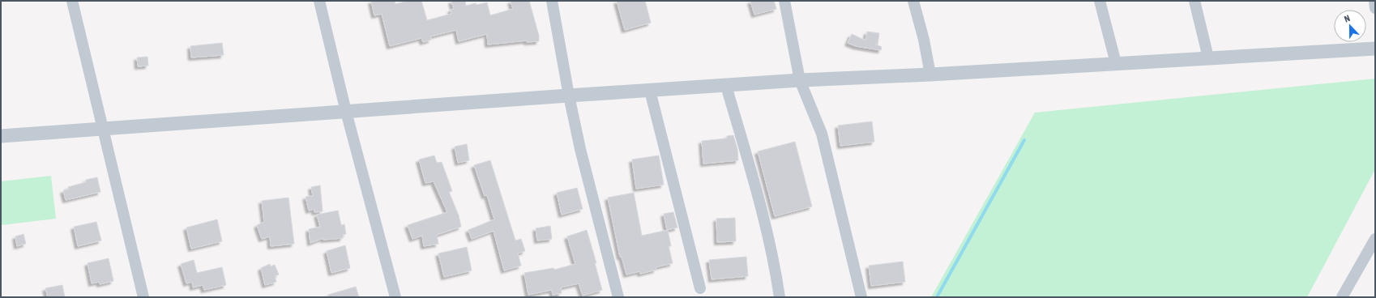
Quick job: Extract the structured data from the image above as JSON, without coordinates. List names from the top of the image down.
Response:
{
  "north": "top"
}
